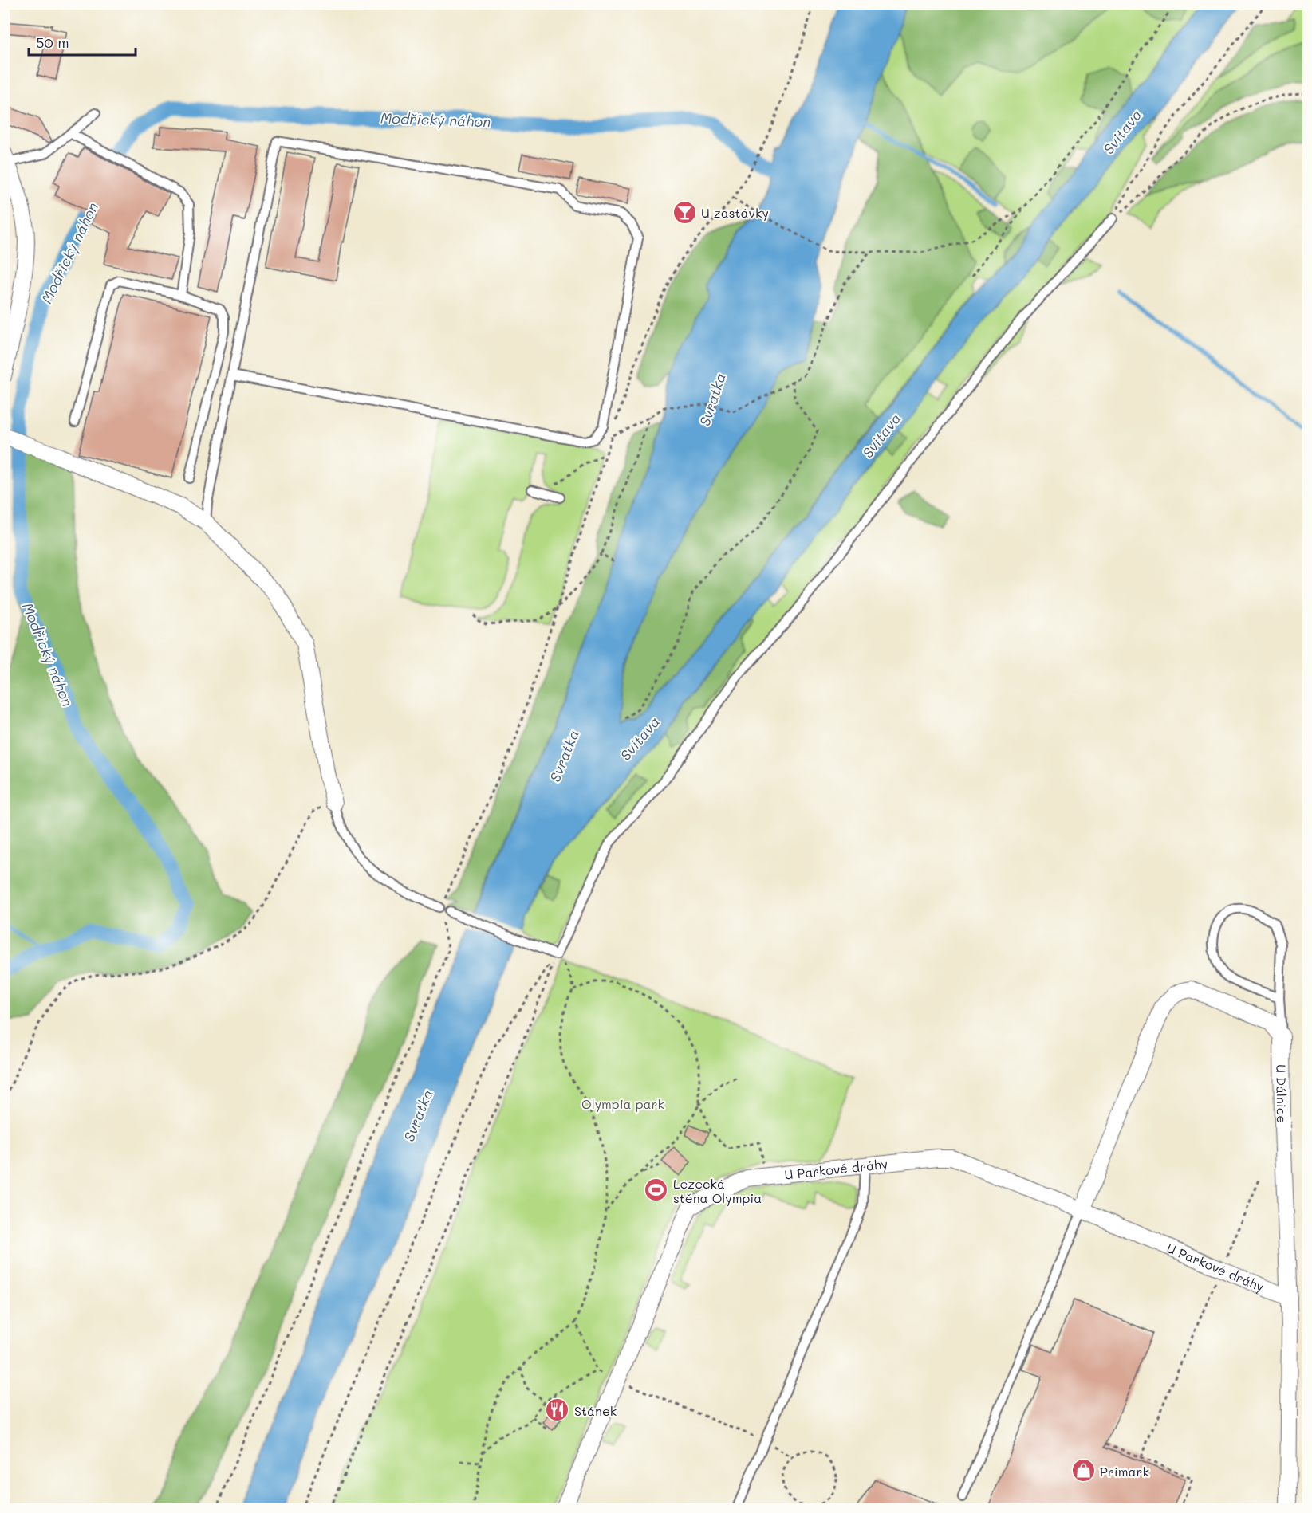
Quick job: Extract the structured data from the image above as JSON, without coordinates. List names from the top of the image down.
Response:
{
  "streets": {
    "street": ["U Dálnice", "U Parkové dráhy"]
  },
  "crossings": [
    ["U Dálnice", "U Parkové dráhy"]
  ],
  "water": ["Modřický náhon", "Svitava", "Svratka"],
  "parks": ["Olympia park"],
  "places": {
    "bar": ["U zastávky"],
    "sports": ["Lezecká stěna Olympia"],
    "restaurant": ["Stánek"],
    "shop": ["Primark"]
  },
  "scale_bar": "50 m"
}
